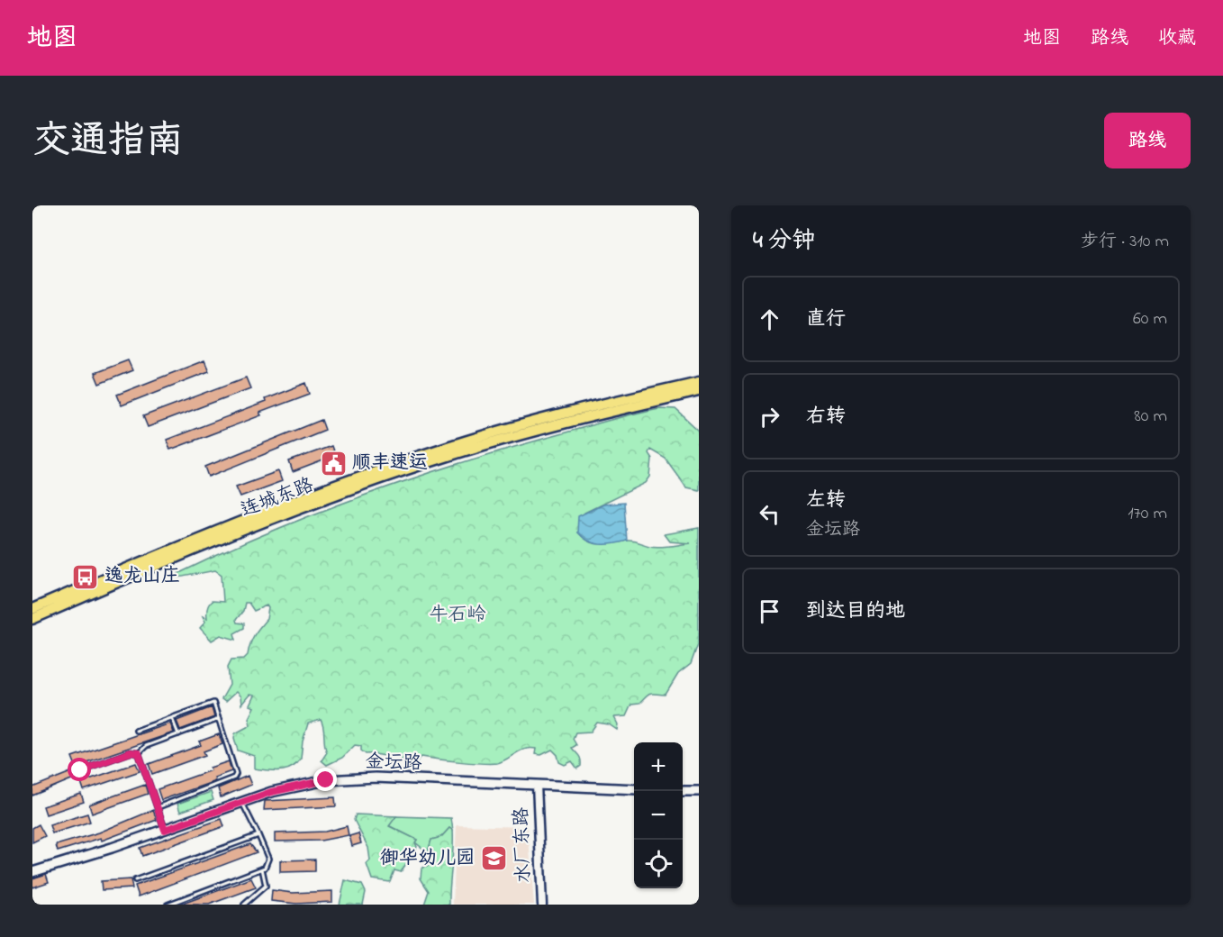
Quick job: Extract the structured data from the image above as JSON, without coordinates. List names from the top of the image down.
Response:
{
  "streets": {
    "main road": ["连城东路", "金坛路"],
    "street": ["水厂东路"]
  },
  "crossings": [
    ["金坛路", "水厂东路"]
  ],
  "parks": ["牛石岭"],
  "places": {
    "public building": ["顺丰速运"],
    "bus stop": ["逸龙山庄"],
    "school or university": ["御华幼儿园"]
  },
  "page": {
    "header": "地图",
    "nav": ["地图", "路线", "收藏"],
    "title": "交通指南",
    "buttons": "路线",
    "heading": ["4 分钟", "步行 · 310 m"],
    "list": [
      ["直行", "60 m"],
      ["右转", "80 m"],
      ["左转", "金坛路", "170 m"],
      "到达目的地"
    ],
    "map_buttons": ["+", "−"]
  }
}
